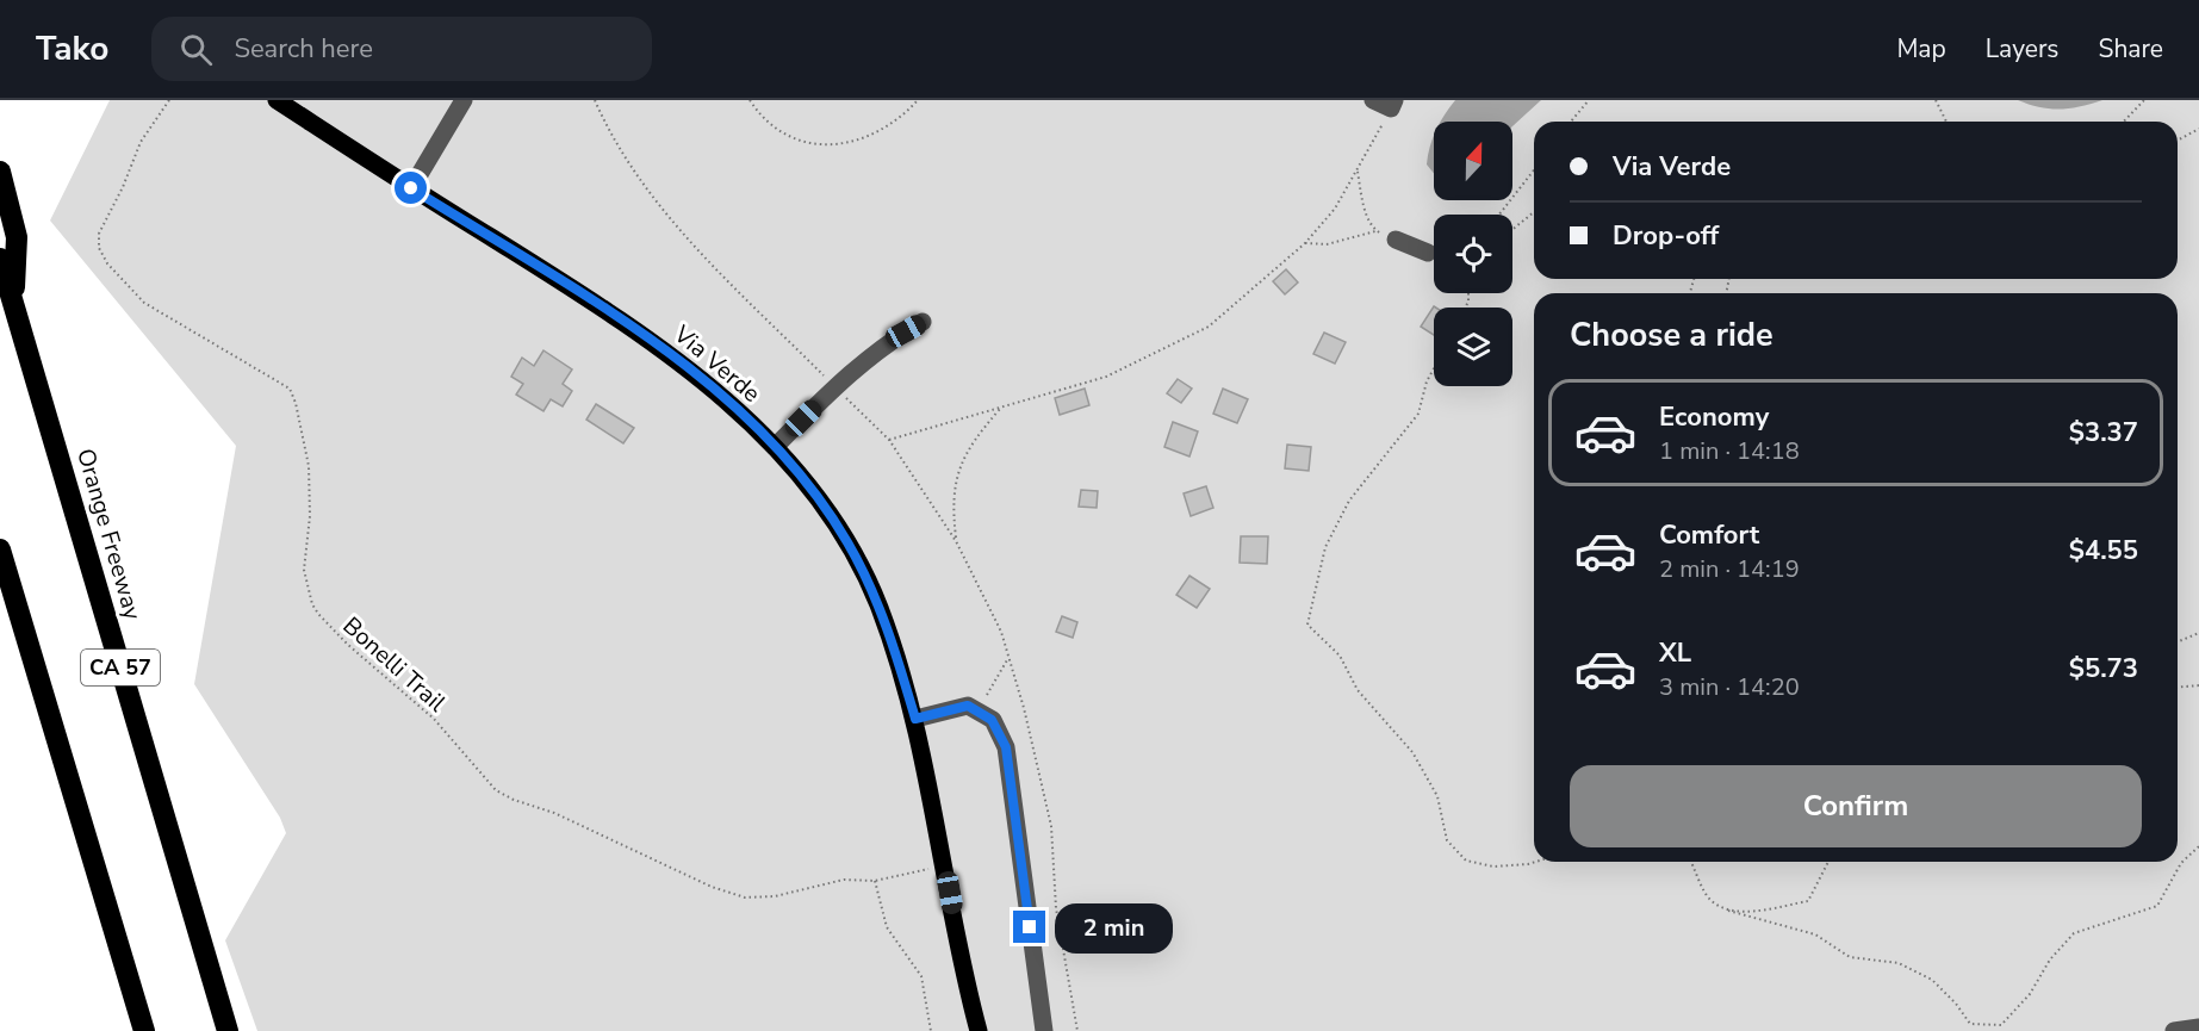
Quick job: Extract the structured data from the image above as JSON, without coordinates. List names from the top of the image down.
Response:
{
  "streets": {
    "highway": ["Orange Freeway", "CA 57"],
    "main road": ["Via Verde"],
    "path": ["Bonelli Trail"]
  },
  "north": "top",
  "page": {
    "header": "Tako",
    "search": "Search here",
    "nav": ["Map", "Layers", "Share"],
    "banner": ["Via Verde", "Drop-off"],
    "heading": "Choose a ride",
    "list": [
      {
        "name": "Economy",
        "note": "1 min · 14:18",
        "value": "$3.37"
      },
      {
        "name": "Comfort",
        "note": "2 min · 14:19",
        "value": "$4.55"
      },
      {
        "name": "XL",
        "note": "3 min · 14:20",
        "value": "$5.73"
      }
    ],
    "buttons": "Confirm",
    "bubble": "2 min"
  }
}
